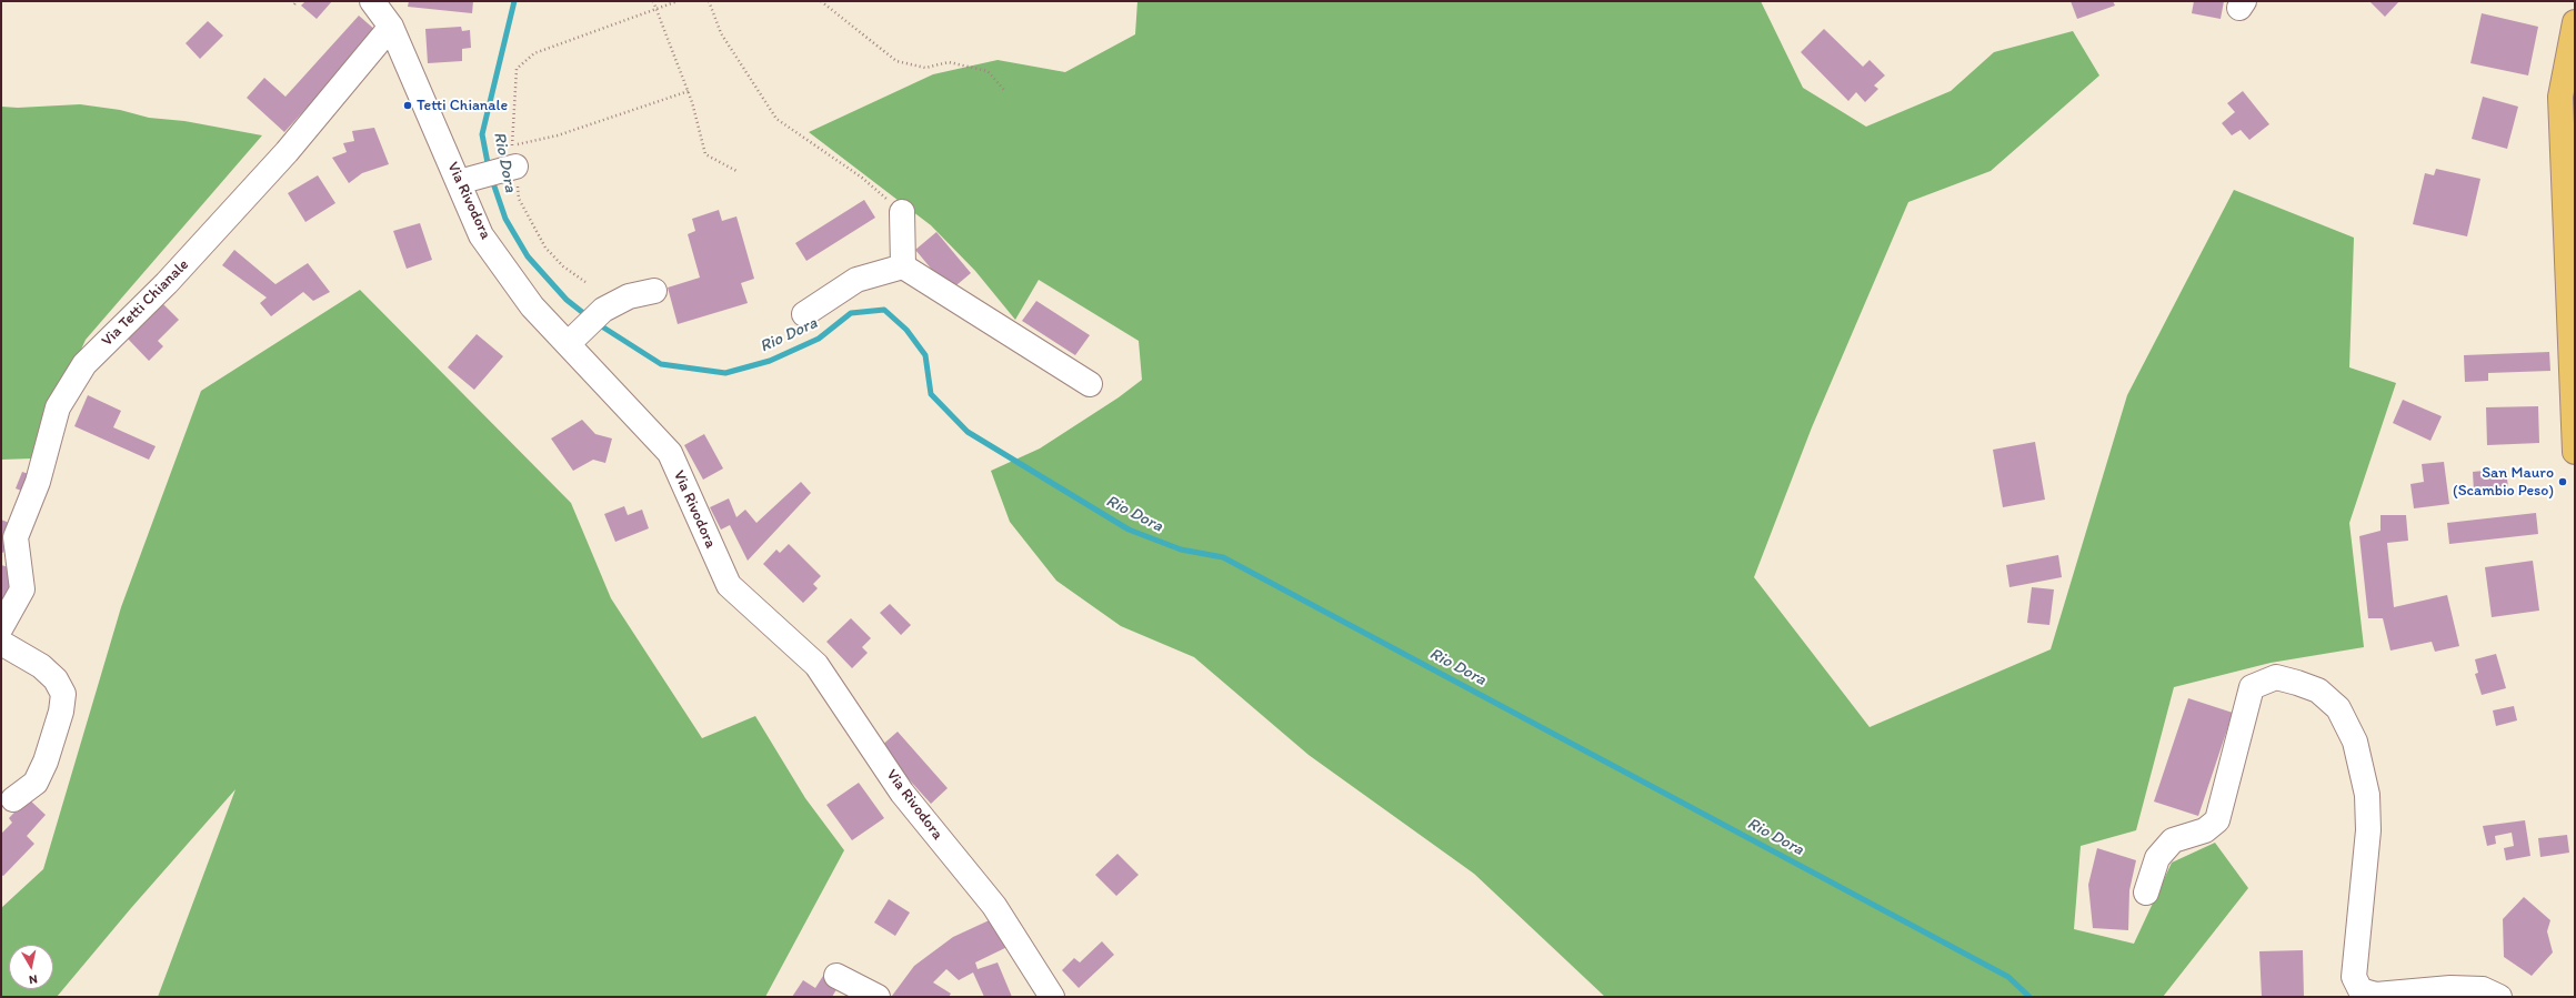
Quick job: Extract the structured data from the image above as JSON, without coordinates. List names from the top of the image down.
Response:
{
  "streets": {
    "street": ["Via Rivodora", "Via Tetti Chianale"]
  },
  "crossings": [
    ["Via Rivodora", "Via Tetti Chianale"]
  ],
  "water": ["Rio Dora"],
  "places": ["Tetti Chianale", "San Mauro (Scambio Peso)"],
  "north": "bottom"
}
